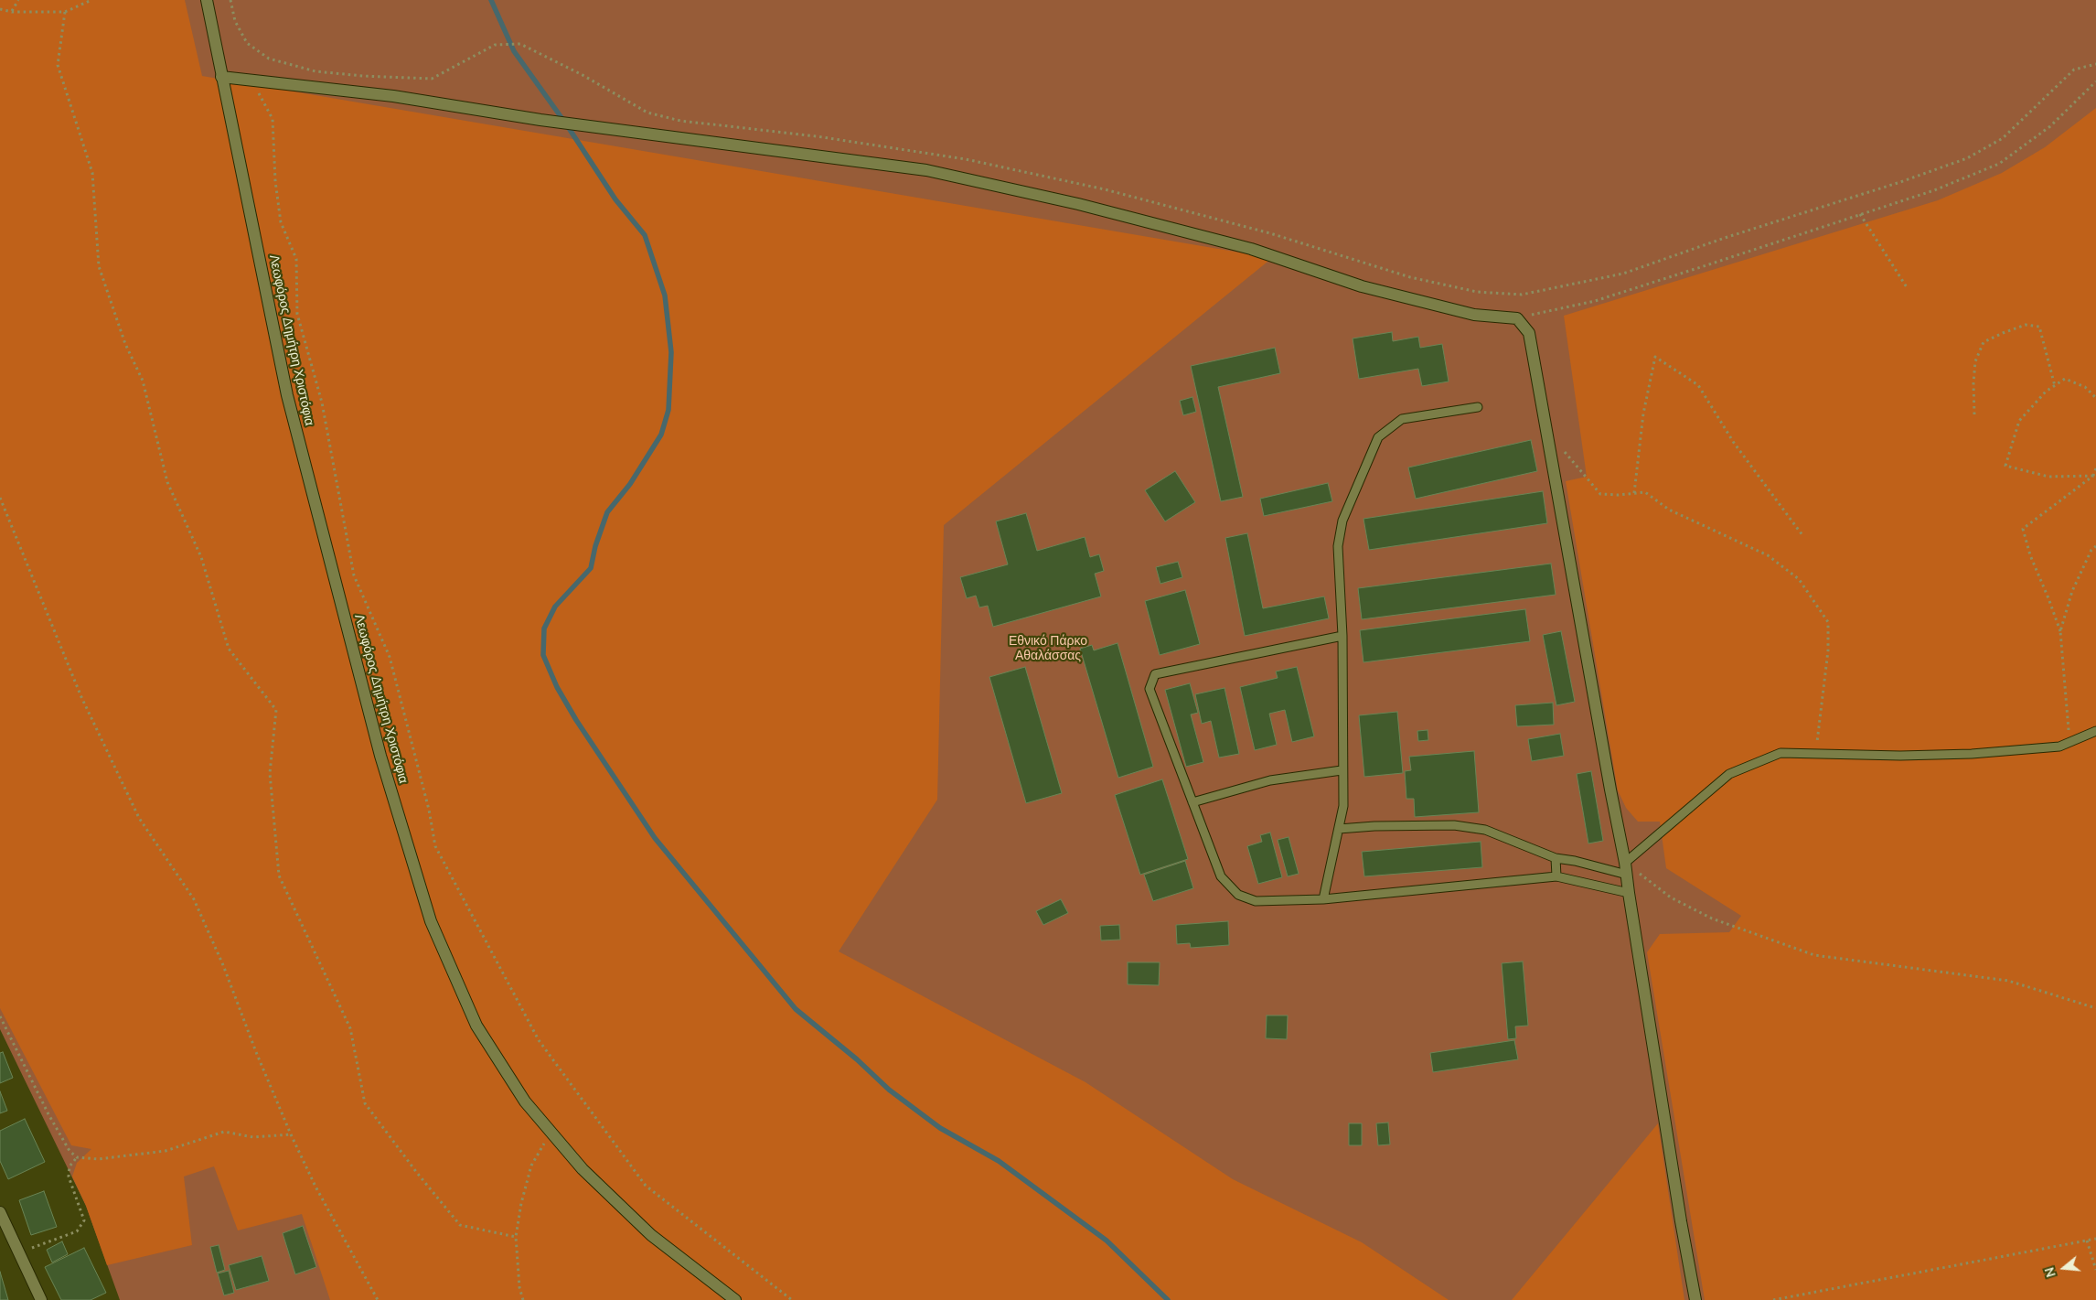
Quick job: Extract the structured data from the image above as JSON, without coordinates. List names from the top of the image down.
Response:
{
  "streets": {
    "street": ["Λεωφόρος Δημήτρη Χριστόφια"]
  },
  "parks": ["Εθνικό Πάρκο Αθαλάσσας"],
  "north": "left"
}
